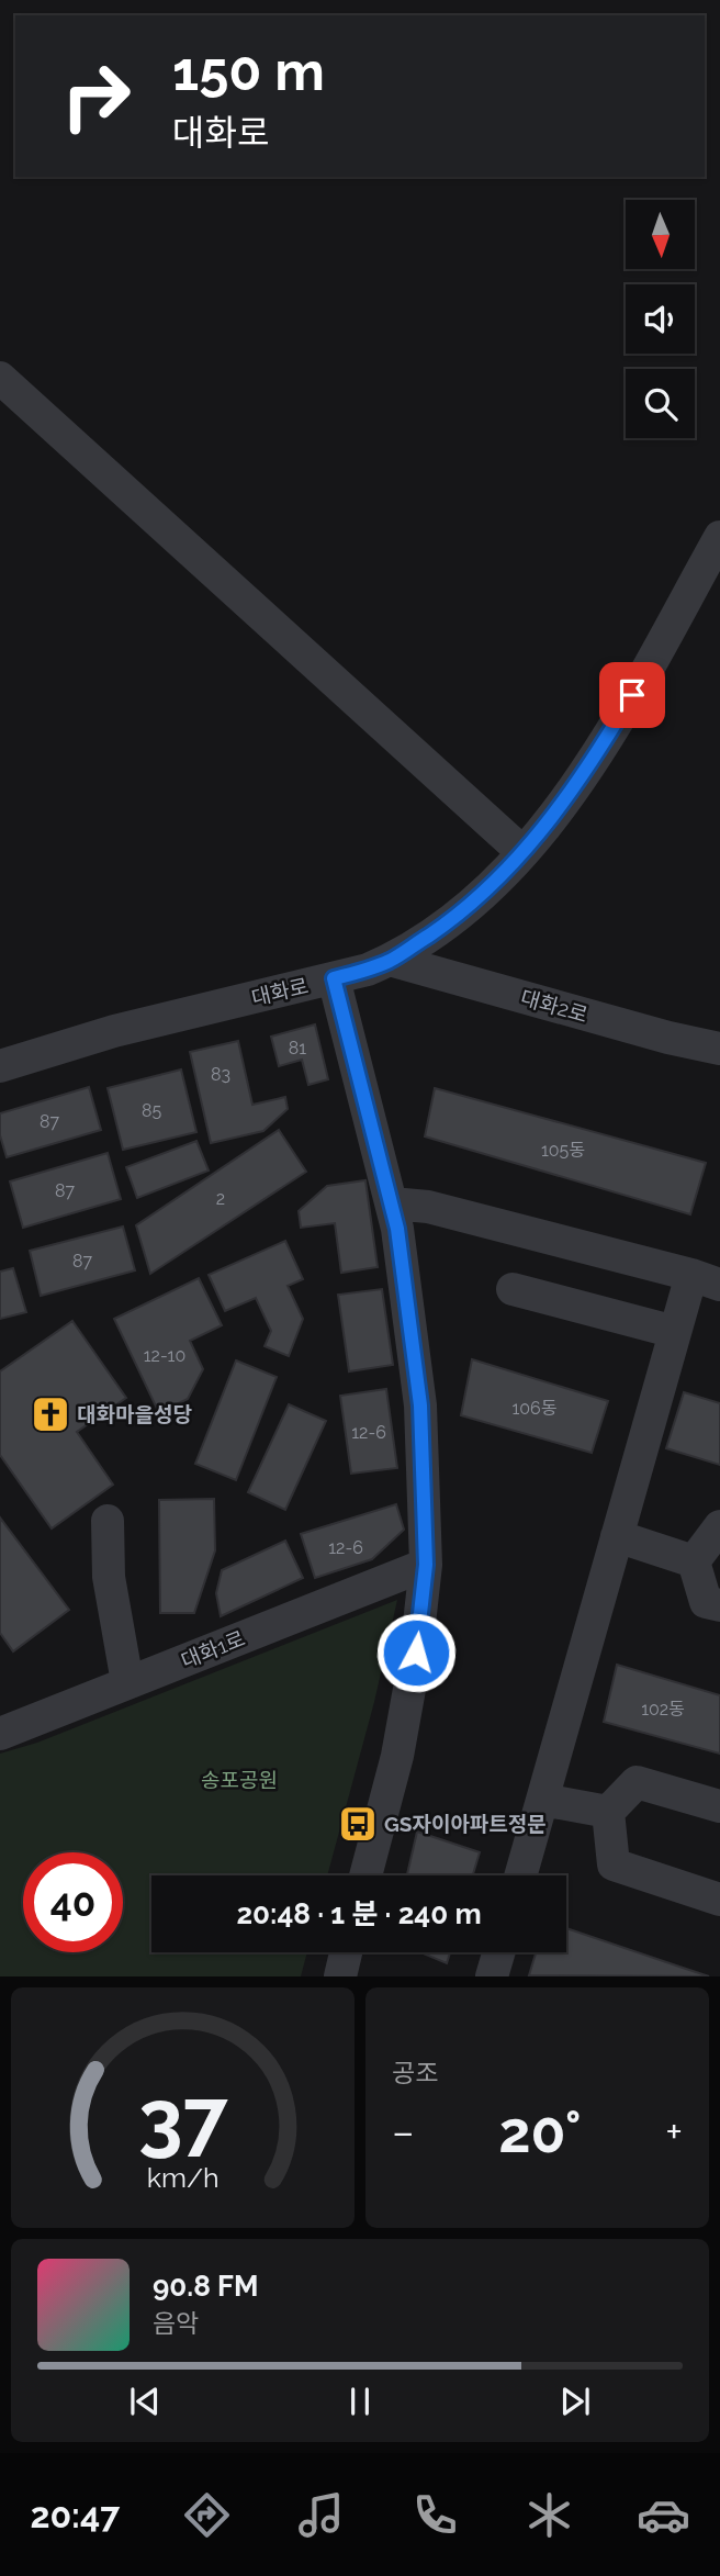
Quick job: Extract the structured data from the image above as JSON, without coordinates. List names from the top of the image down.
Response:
{
  "streets": {
    "street": ["대화로", "대화2로", "대화1로"]
  },
  "crossings": [
    ["대화로", "대화2로"]
  ],
  "parks": ["송포공원"],
  "places": {
    "church": ["대화마을성당"],
    "bus stop": ["GS자이아파트정문"]
  },
  "house_numbers": [
    "81",
    "83",
    "85",
    "87",
    "105동",
    "87",
    "2",
    "87",
    "12-10",
    "106동",
    "12-6",
    "12-6",
    "102동"
  ],
  "north": "bottom",
  "page": {
    "turn": ["150 m", "대화로"],
    "limit": "40",
    "trip": "20:48 · 1 분 · 240 m",
    "tile": "공조",
    "heat": ["−", "20°", "+"],
    "song": ["90.8 FM", "음악"],
    "tabs": "20:47",
    "gauge": ["37", "km/h"]
  }
}
